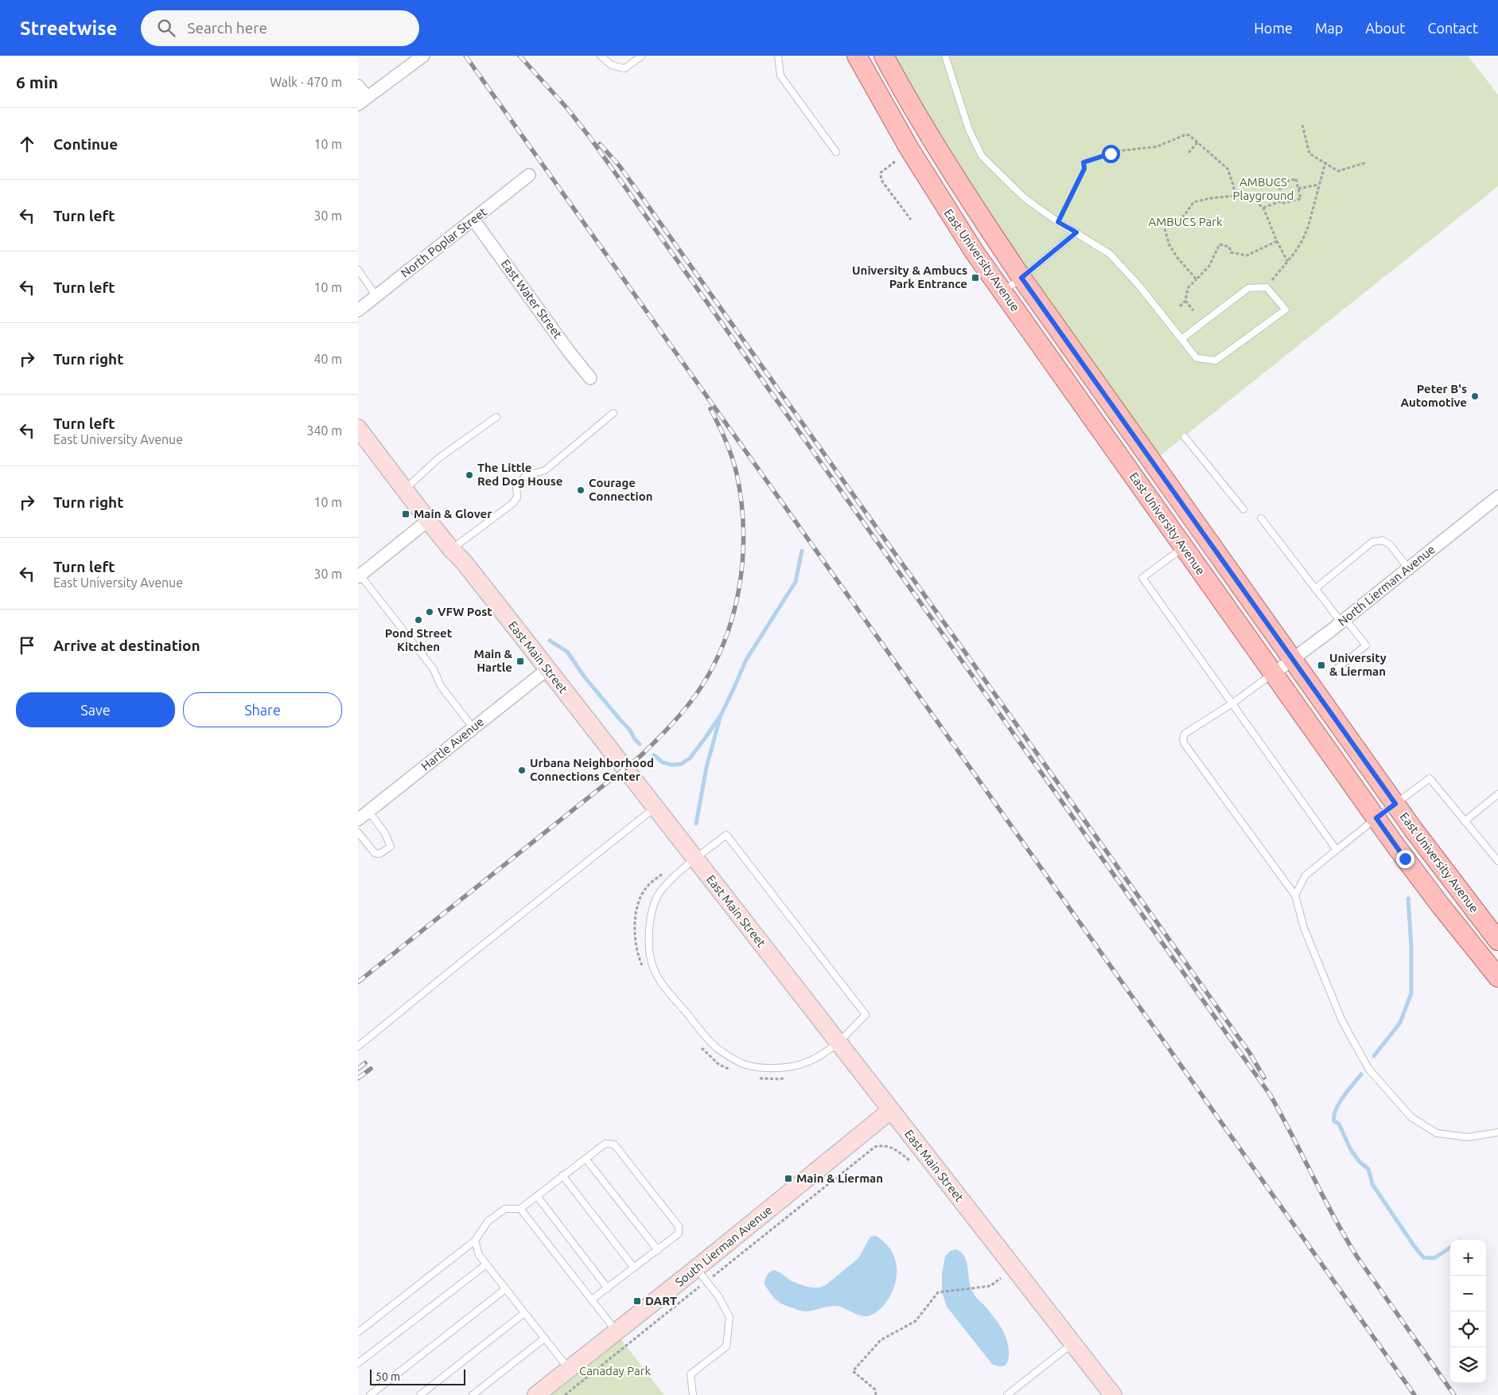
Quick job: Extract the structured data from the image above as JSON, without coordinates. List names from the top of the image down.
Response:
{
  "streets": {
    "main road": ["East University Avenue", "East Main Street", "South Lierman Avenue"],
    "street": [
      "North Poplar Street",
      "East Water Street",
      "North Lierman Avenue",
      "Hartle Avenue"
    ]
  },
  "crossings": [
    ["North Poplar Street", "East Water Street"],
    ["East University Avenue", "North Lierman Avenue"],
    ["East Main Street", "Hartle Avenue"],
    ["East Main Street", "South Lierman Avenue"]
  ],
  "parks": ["AMBUCS Playground", "AMBUCS Park", "Canaday Park"],
  "places": {
    "transit": [
      "University & Ambucs Park Entrance",
      "Main & Glover",
      "Main & Hartle",
      "University & Lierman",
      "Main & Lierman",
      "DART"
    ],
    "other": [
      "Peter B's Automotive",
      "The Little Red Dog House",
      "Courage Connection",
      "VFW Post",
      "Pond Street Kitchen",
      "Urbana Neighborhood Connections Center"
    ]
  },
  "scale_bar": "50 m",
  "page": {
    "header": "Streetwise",
    "search": "Search here",
    "nav": [
      "Home",
      "Map",
      "About",
      "Contact"
    ],
    "heading": ["6 min", "Walk · 470 m"],
    "list": [
      ["Continue", "10 m"],
      ["Turn left", "30 m"],
      ["Turn left", "10 m"],
      ["Turn right", "40 m"],
      ["Turn left", "East University Avenue", "340 m"],
      ["Turn right", "10 m"],
      ["Turn left", "East University Avenue", "30 m"],
      "Arrive at destination"
    ],
    "buttons": ["Save", "Share"],
    "map_buttons": ["+", "−"],
    "scale": "50 m"
  }
}
